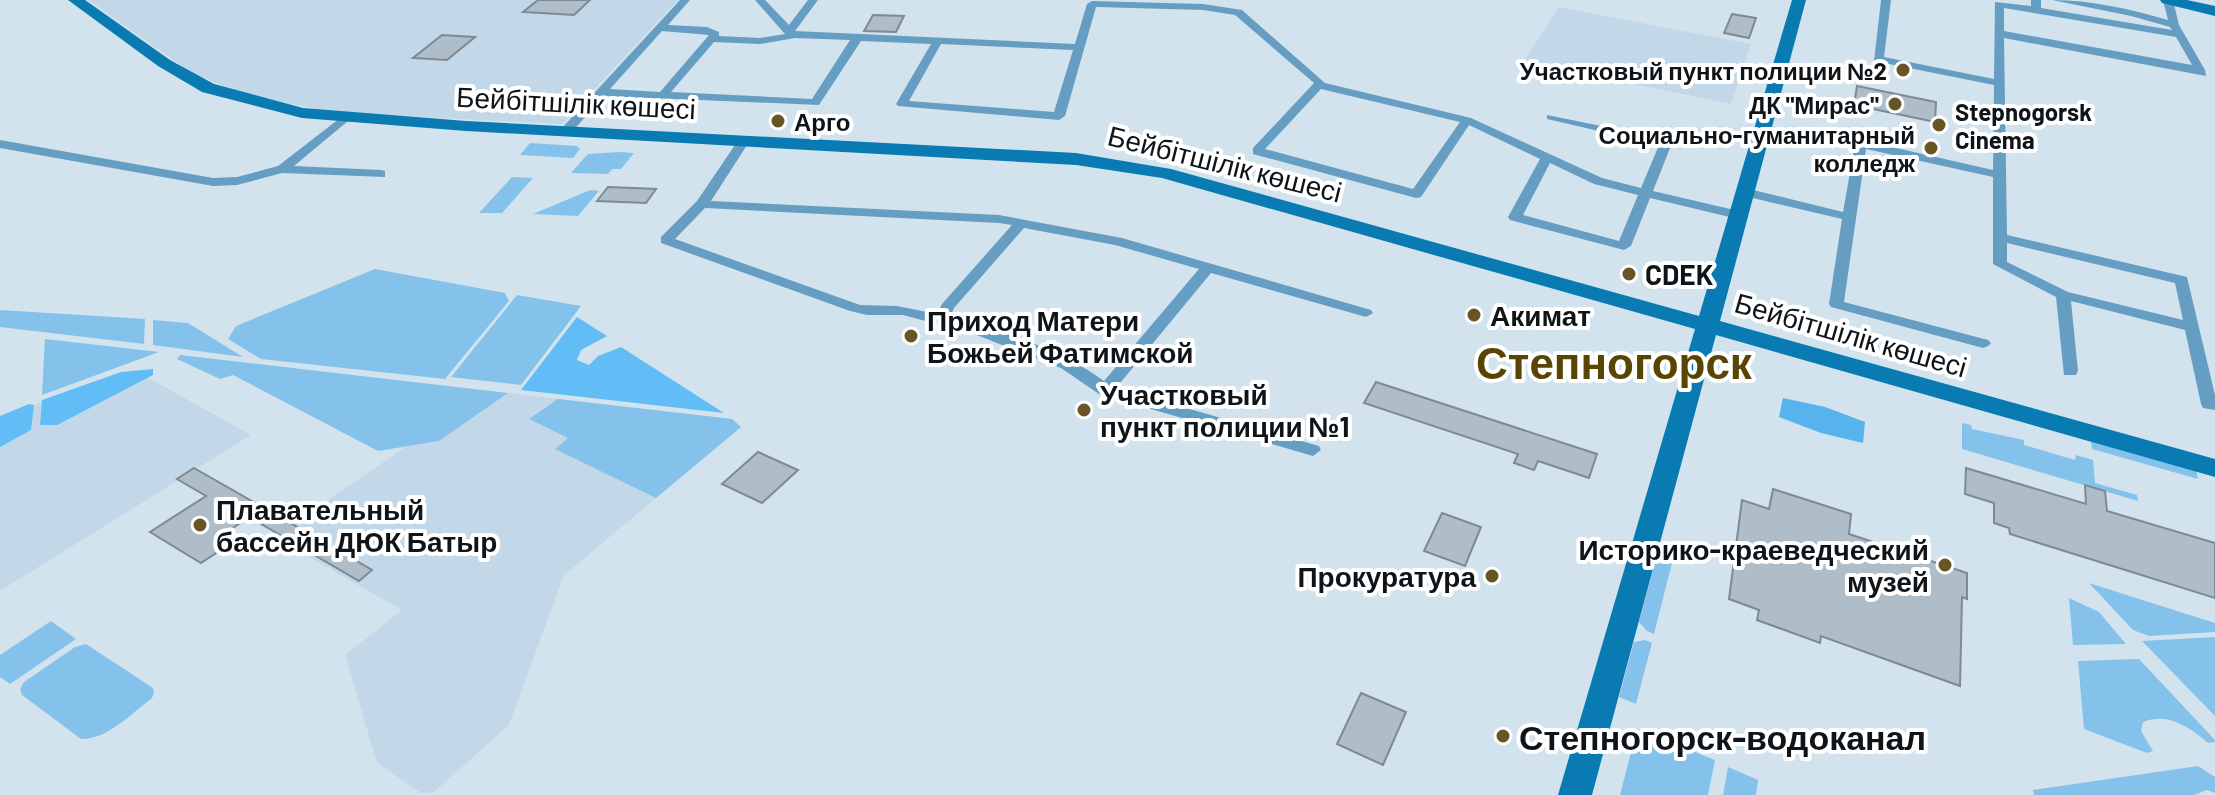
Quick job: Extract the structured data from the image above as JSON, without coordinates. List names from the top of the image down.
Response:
{
  "streets": {
    "street": ["Бейбітшілік көшесі"]
  },
  "districts": ["Степногорск"],
  "places": [
    "Участковый пункт полиции №2",
    "ДК \"Мирас\"",
    "Арго",
    "Stepnogorsk Cinema",
    "Социально-гуманитарный колледж",
    "CDEK",
    "Акимат",
    "Приход Матери Божьей Фатимской",
    "Участковый пункт полиции №1",
    "Плавательный бассейн ДЮК Батыр",
    "Историко-краеведческий музей",
    "Прокуратура",
    "Степногорск-водоканал"
  ]
}
